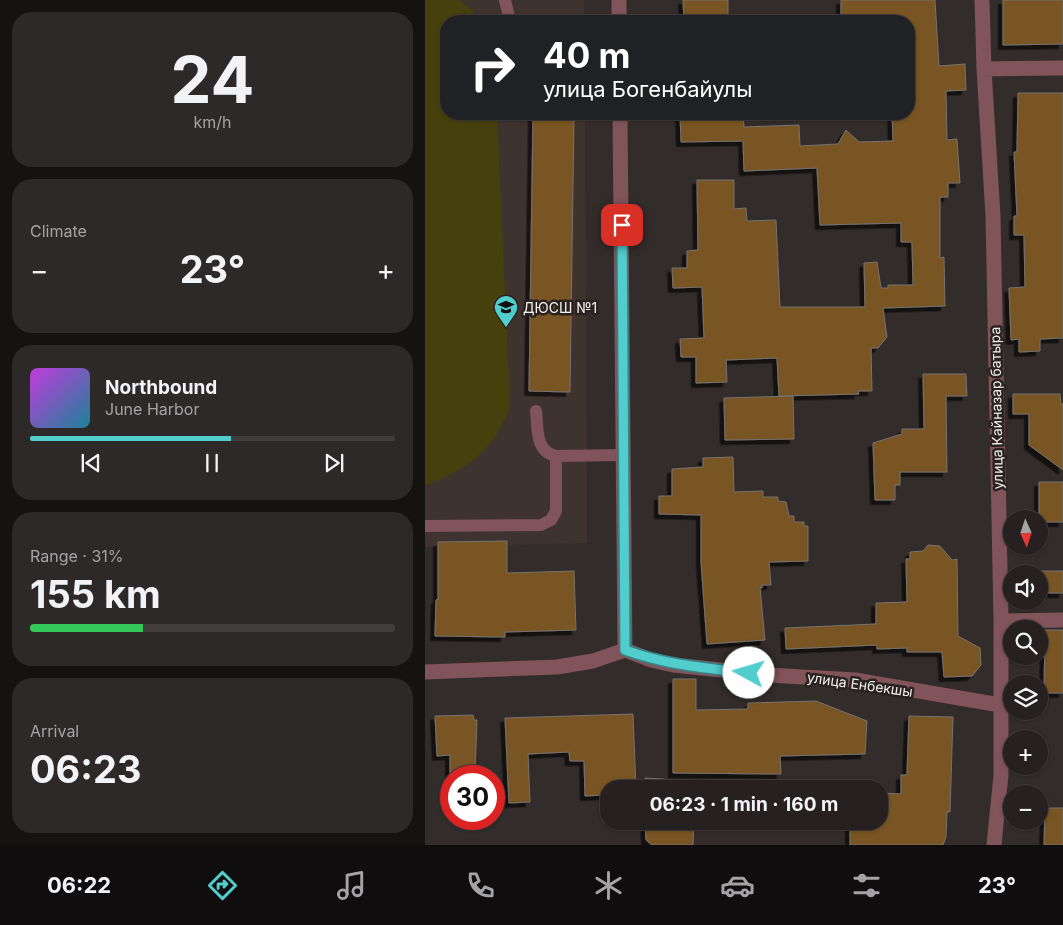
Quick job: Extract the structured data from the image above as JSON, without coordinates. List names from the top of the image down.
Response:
{
  "streets": {
    "street": ["улица Кайназар батыра", "улица Енбекшы"]
  },
  "crossings": [
    ["улица Кайназар батыра", "улица Енбекшы"]
  ],
  "places": {
    "school or university": ["ДЮСШ №1"]
  },
  "north": "bottom",
  "page": {
    "tile": [
      ["24", "km/h"],
      "Climate",
      ["Range · 31%", "155 km"],
      ["Arrival", "06:23"]
    ],
    "turn": ["40 m", "улица Богенбайулы"],
    "heat": ["−", "23°", "+"],
    "song": ["Northbound", "June Harbor"],
    "map_buttons": ["+", "−"],
    "limit": "30",
    "trip": "06:23 · 1 min · 160 m",
    "tabs": ["06:22", "23°"]
  }
}
